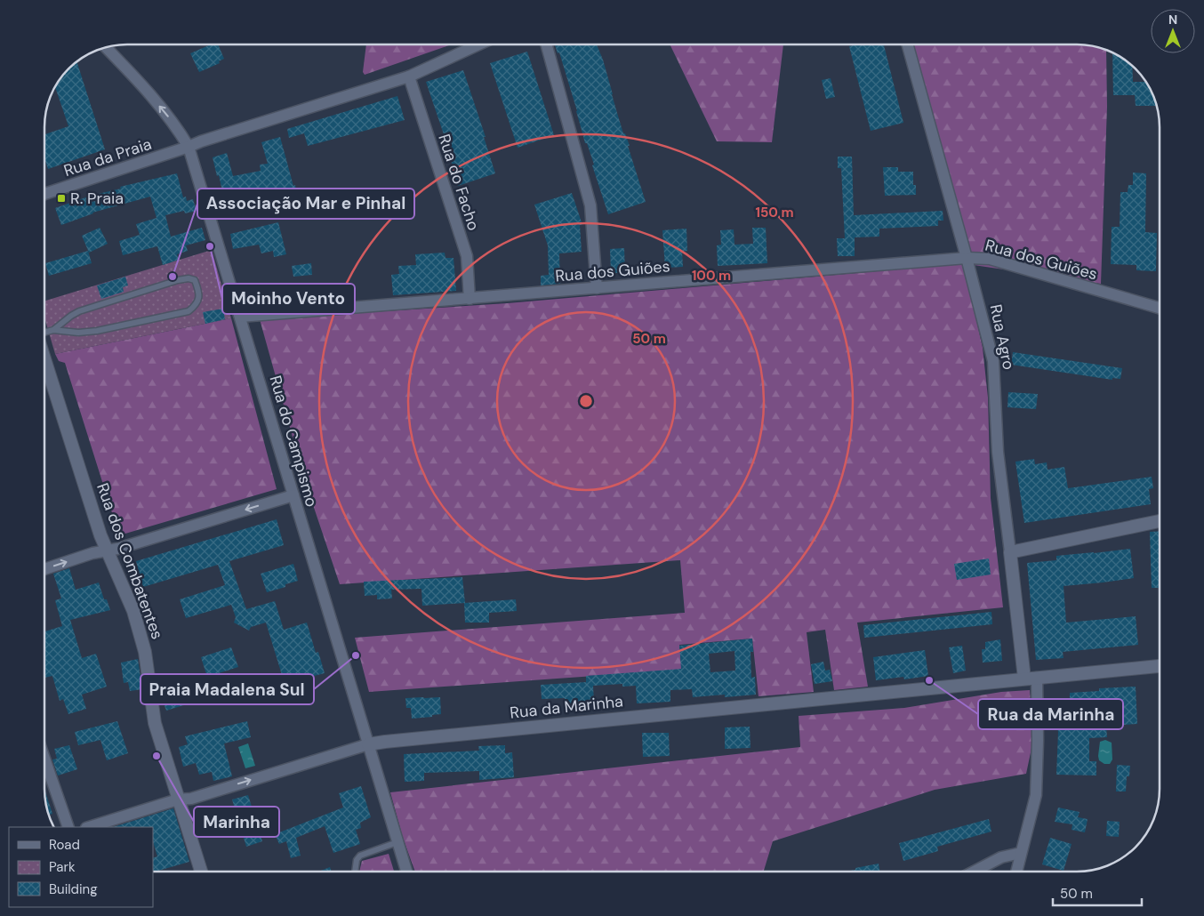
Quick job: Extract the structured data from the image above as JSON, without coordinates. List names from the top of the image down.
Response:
{
  "streets": {
    "street": [
      "Rua da Praia",
      "Rua do Facho",
      "Rua dos Guiões",
      "Rua Agro",
      "Rua do Campismo",
      "Rua dos Combatentes",
      "Rua da Marinha"
    ]
  },
  "crossings": [
    ["Rua da Praia", "Rua do Facho"],
    ["Rua da Praia", "Rua do Campismo"],
    ["Rua do Facho", "Rua dos Guiões"],
    ["Rua dos Guiões", "Rua Agro"],
    ["Rua dos Guiões", "Rua do Campismo"],
    ["Rua Agro", "Rua da Marinha"],
    ["Rua do Campismo", "Rua da Marinha"],
    ["Rua dos Combatentes", "Rua da Marinha"]
  ],
  "places": {
    "transit": ["R. Praia"],
    "other": [
      "Moinho Vento",
      "Associação Mar e Pinhal",
      "Praia Madalena Sul",
      "Rua da Marinha",
      "Marinha"
    ]
  },
  "legend": ["Road", "Park", "Building"],
  "scale_bar": "50 m",
  "north": "top",
  "rings": ["150 m", "100 m", "50 m"]
}
